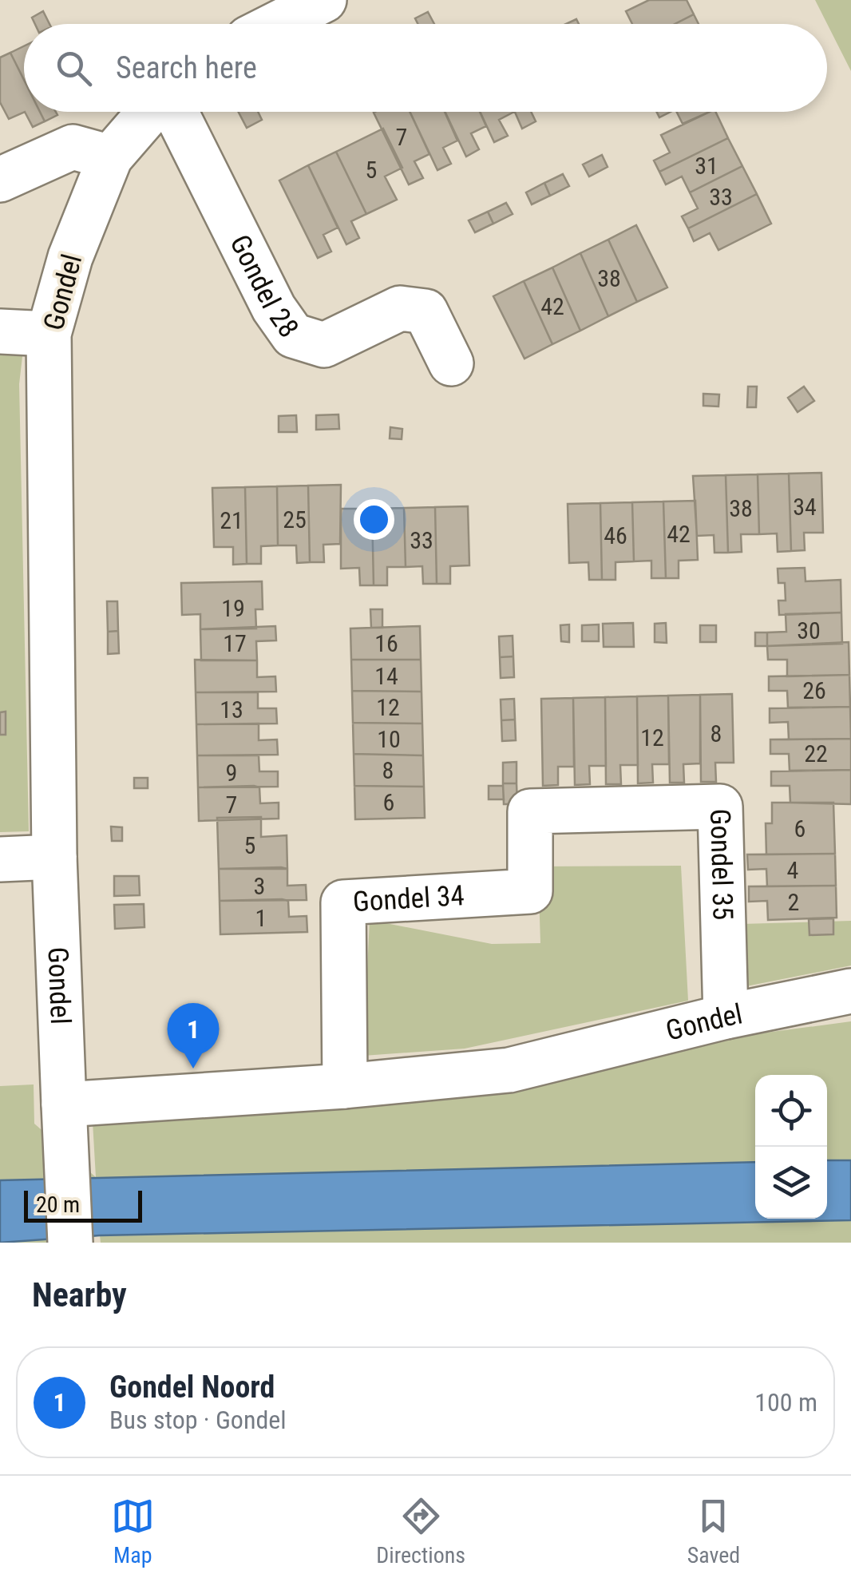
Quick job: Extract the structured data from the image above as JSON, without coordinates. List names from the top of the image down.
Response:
{
  "streets": {
    "street": [
      "Gondel 28",
      "Gondel",
      "Gondel 35",
      "Gondel 34"
    ]
  },
  "crossings": [
    ["Gondel", "Gondel 35"],
    ["Gondel", "Gondel 34"],
    ["Gondel 35", "Gondel 34"]
  ],
  "house_numbers": [
    "7",
    "31",
    "5",
    "33",
    "38",
    "42",
    "34",
    "38",
    "25",
    "21",
    "42",
    "46",
    "33",
    "19",
    "30",
    "17",
    "16",
    "14",
    "26",
    "12",
    "13",
    "8",
    "12",
    "10",
    "22",
    "8",
    "9",
    "6",
    "7",
    "6",
    "5",
    "4",
    "3",
    "2",
    "1"
  ],
  "scale_bar": "20 m",
  "page": {
    "search": "Search here",
    "pins": "1",
    "scale": "20 m",
    "heading": "Nearby",
    "list": [
      {
        "mark": "1",
        "name": "Gondel Noord",
        "note": "Bus stop · Gondel",
        "value": "100 m"
      }
    ],
    "nav": ["Map", "Directions", "Saved"]
  }
}
